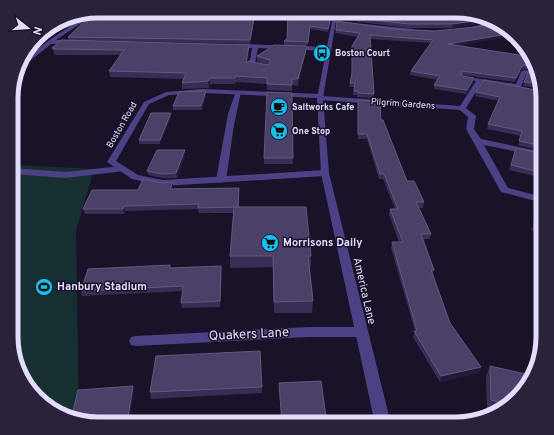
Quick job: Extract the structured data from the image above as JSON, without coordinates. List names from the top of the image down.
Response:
{
  "streets": {
    "street": [
      "Pilgrim Gardens",
      "Boston Road",
      "America Lane",
      "Quakers Lane"
    ]
  },
  "crossings": [
    ["Pilgrim Gardens", "Boston Road"],
    ["Pilgrim Gardens", "America Lane"],
    ["Boston Road", "America Lane"],
    ["America Lane", "Quakers Lane"]
  ],
  "places": {
    "bus stop": ["Boston Court"],
    "cafe": ["Saltworks Cafe"],
    "supermarket": ["One Stop", "Morrisons Daily"],
    "sports": ["Hanbury Stadium"]
  },
  "north": "right"
}
